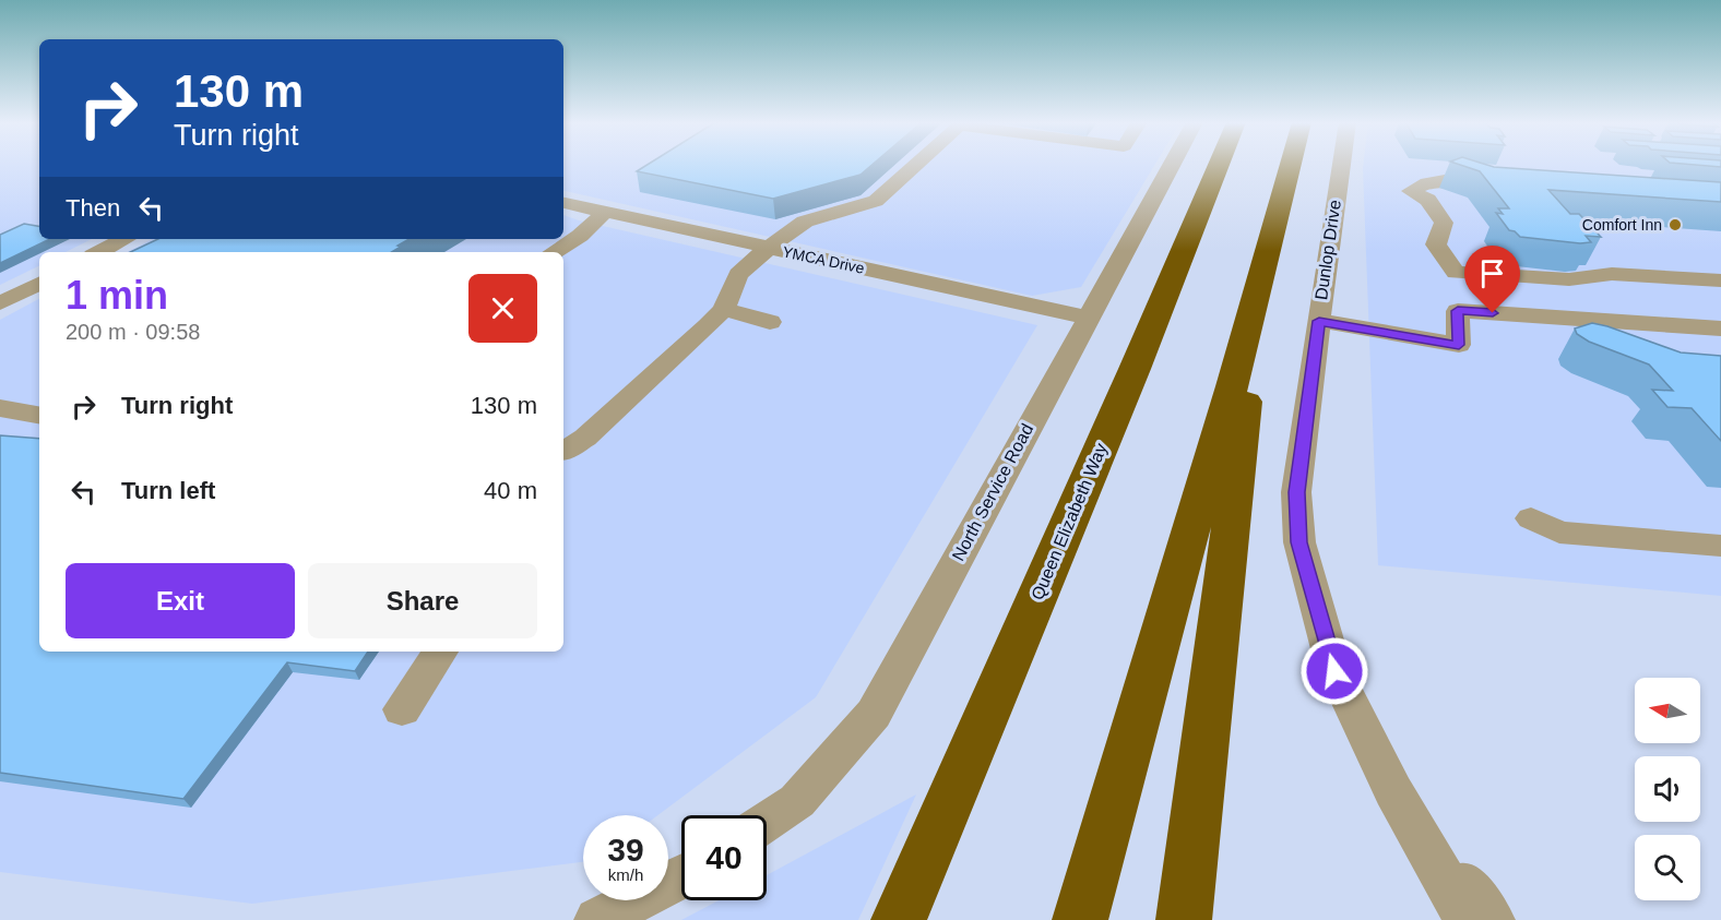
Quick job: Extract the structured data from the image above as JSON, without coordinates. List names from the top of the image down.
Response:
{
  "streets": {
    "highway": ["Queen Elizabeth Way"],
    "street": ["Dunlop Drive", "YMCA Drive", "North Service Road"]
  },
  "crossings": [
    ["YMCA Drive", "North Service Road"]
  ],
  "places": ["Comfort Inn"],
  "north": "left",
  "page": {
    "turn": ["130 m", "Turn right"],
    "then": "Then",
    "heading": ["1 min", "200 m · 09:58"],
    "list": [
      {
        "name": "Turn right",
        "value": "130 m"
      },
      {
        "name": "Turn left",
        "value": "40 m"
      }
    ],
    "buttons": ["Exit", "Share"],
    "speed": "39 km/h",
    "limit": "40"
  }
}
